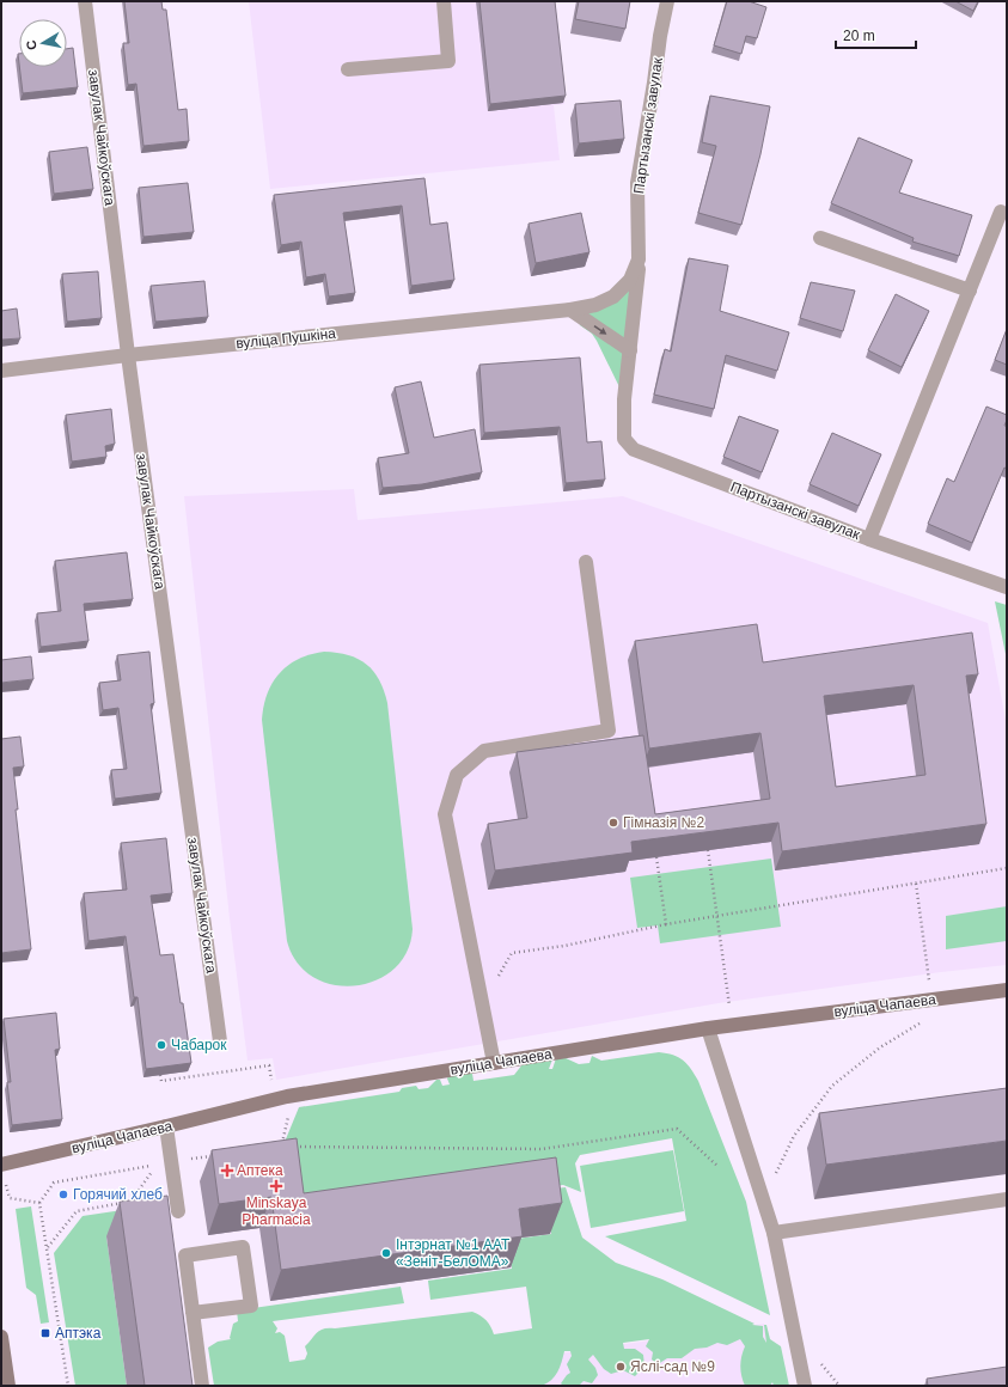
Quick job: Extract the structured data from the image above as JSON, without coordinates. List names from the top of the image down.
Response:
{
  "streets": {
    "street": [
      "Партызанскі завулак",
      "завулак Чайкоўскага",
      "вуліца Пушкіна",
      "вуліца Чапаева"
    ]
  },
  "crossings": [
    ["Партызанскі завулак", "вуліца Пушкіна"],
    ["завулак Чайкоўскага", "вуліца Пушкіна"]
  ],
  "places": {
    "other": [
      "Гімназія №2",
      "Чабарок",
      "Горячий хлеб",
      "Інтэрнат №1 ААТ «Зеніт-БелОМА»",
      "Яслі-сад №9"
    ],
    "health": ["Аптека", "Minskaya Pharmacia"],
    "transit": ["Аптэка"]
  },
  "scale_bar": "20 m",
  "north": "left"
}
